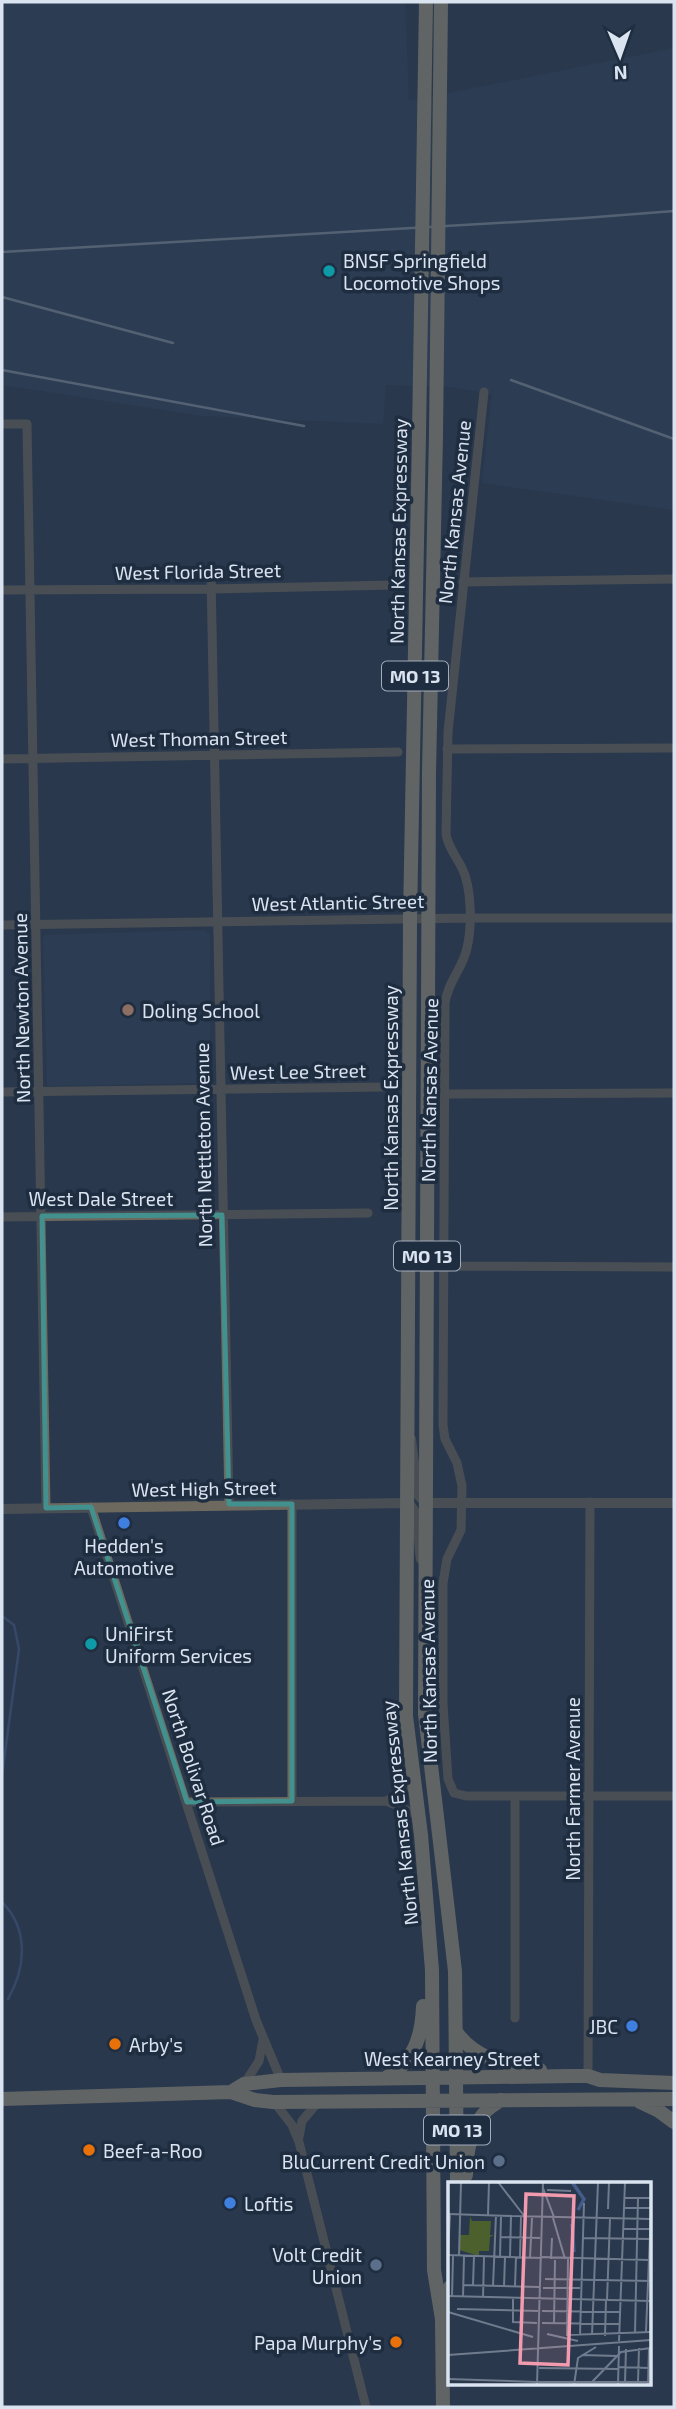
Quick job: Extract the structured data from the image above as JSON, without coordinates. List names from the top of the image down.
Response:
{
  "streets": {
    "main road": ["North Kansas Expressway", "MO 13", "West Kearney Street"],
    "street": [
      "North Kansas Avenue",
      "West Florida Street",
      "West Thoman Street",
      "West Atlantic Street",
      "North Newton Avenue",
      "West Lee Street",
      "North Nettleton Avenue",
      "West Dale Street",
      "West High Street",
      "North Bolivar Road",
      "North Farmer Avenue"
    ]
  },
  "crossings": [
    ["North Kansas Avenue", "West Atlantic Street"],
    ["North Kansas Expressway", "West Atlantic Street"],
    ["North Kansas Expressway", "West High Street"],
    ["North Kansas Expressway", "West Kearney Street"],
    ["West Florida Street", "North Newton Avenue"],
    ["West Florida Street", "North Nettleton Avenue"],
    ["West Thoman Street", "North Newton Avenue"],
    ["West Thoman Street", "North Nettleton Avenue"],
    ["West Atlantic Street", "North Newton Avenue"],
    ["West Atlantic Street", "North Nettleton Avenue"],
    ["North Newton Avenue", "West Lee Street"],
    ["North Newton Avenue", "West Dale Street"],
    ["North Newton Avenue", "West High Street"],
    ["West Lee Street", "North Nettleton Avenue"],
    ["North Nettleton Avenue", "West Dale Street"],
    ["North Nettleton Avenue", "West High Street"],
    ["West High Street", "North Bolivar Road"],
    ["North Bolivar Road", "West Kearney Street"],
    ["North Farmer Avenue", "West Kearney Street"]
  ],
  "places": [
    "BNSF Springfield Locomotive Shops",
    "Doling School",
    "Hedden's Automotive",
    "UniFirst Uniform Services",
    "JBC",
    "Arby's",
    "Beef-a-Roo",
    "BluCurrent Credit Union",
    "Loftis",
    "Volt Credit Union",
    "Papa Murphy's"
  ],
  "north": "bottom"
}
